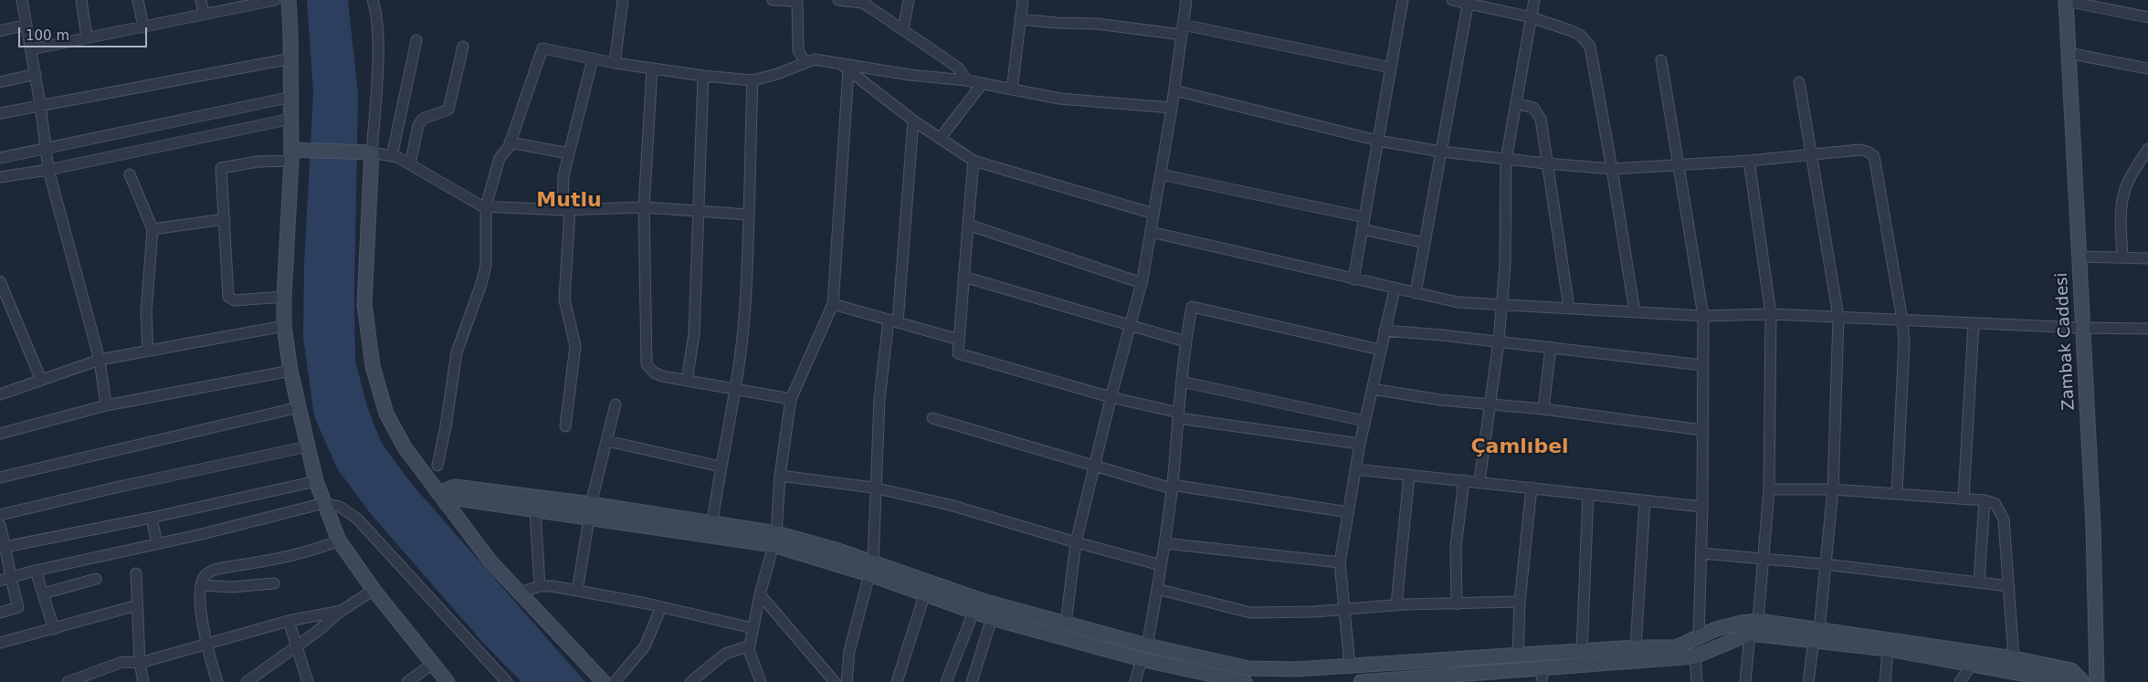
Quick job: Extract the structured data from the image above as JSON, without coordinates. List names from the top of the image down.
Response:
{
  "streets": {
    "main road": ["Zambak Caddesi"]
  },
  "districts": ["Mutlu", "Çamlıbel"],
  "scale_bar": "100 m"
}
